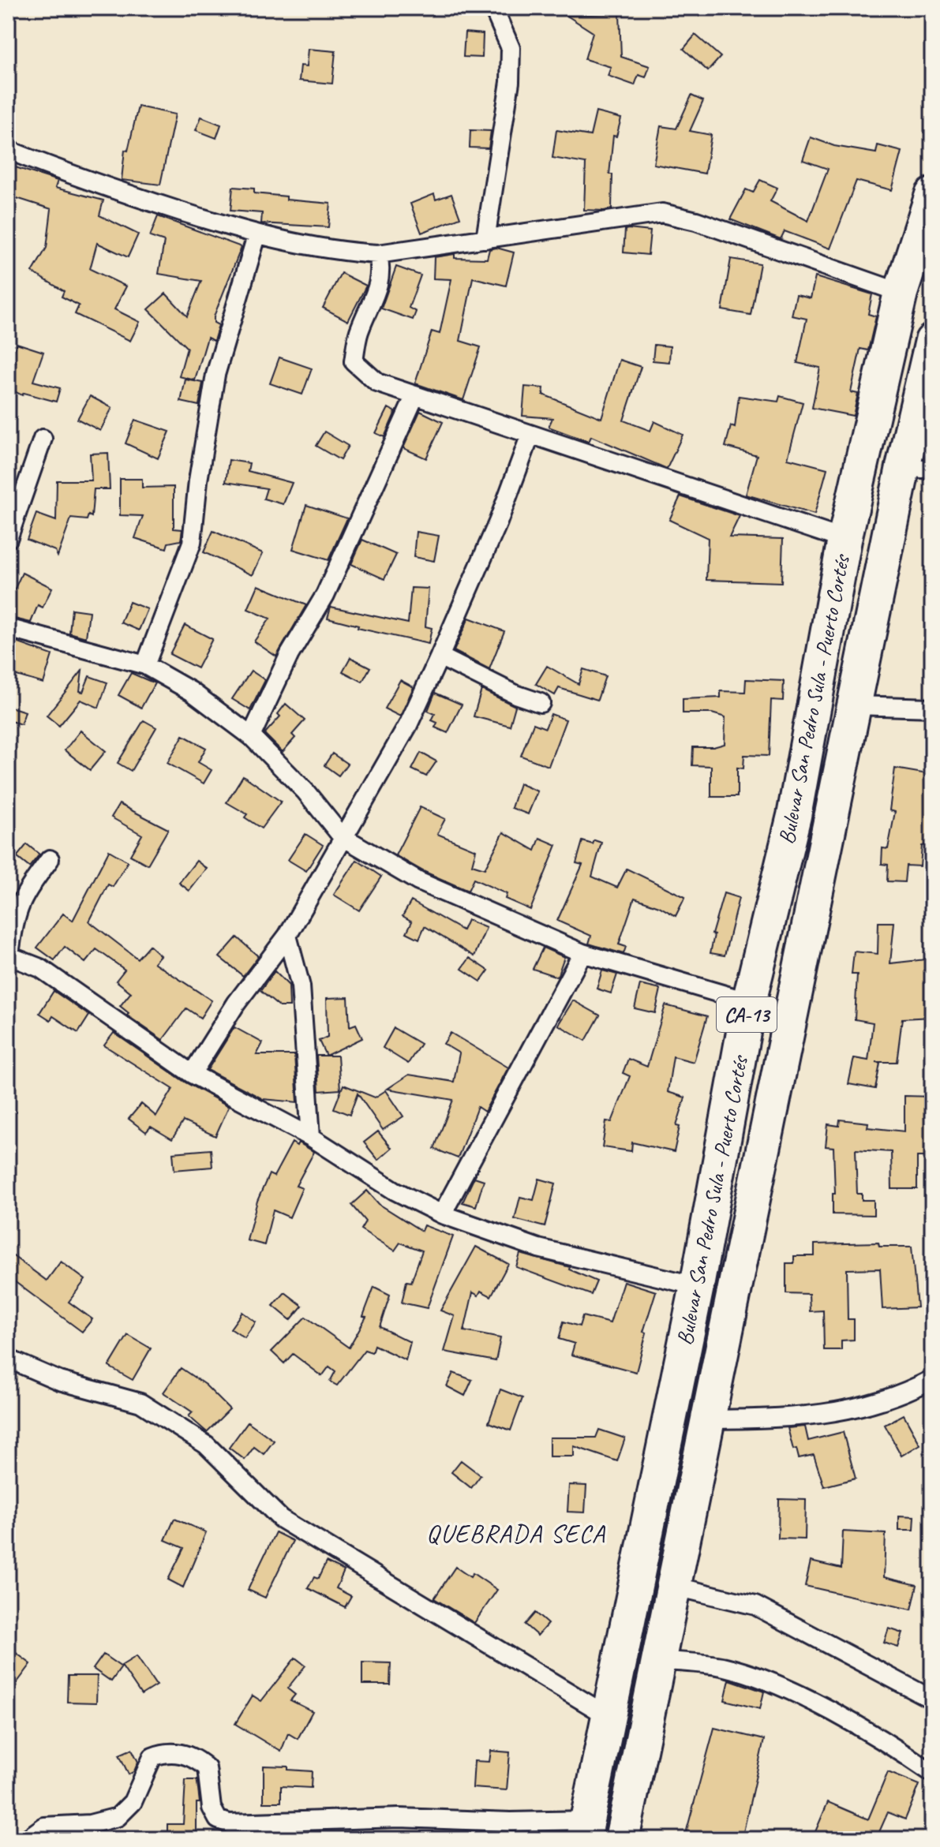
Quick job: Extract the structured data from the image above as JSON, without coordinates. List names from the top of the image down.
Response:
{
  "streets": {
    "highway": ["Bulevar San Pedro Sula - Puerto Cortés", "CA-13"]
  },
  "districts": ["QUEBRADA SECA"]
}
